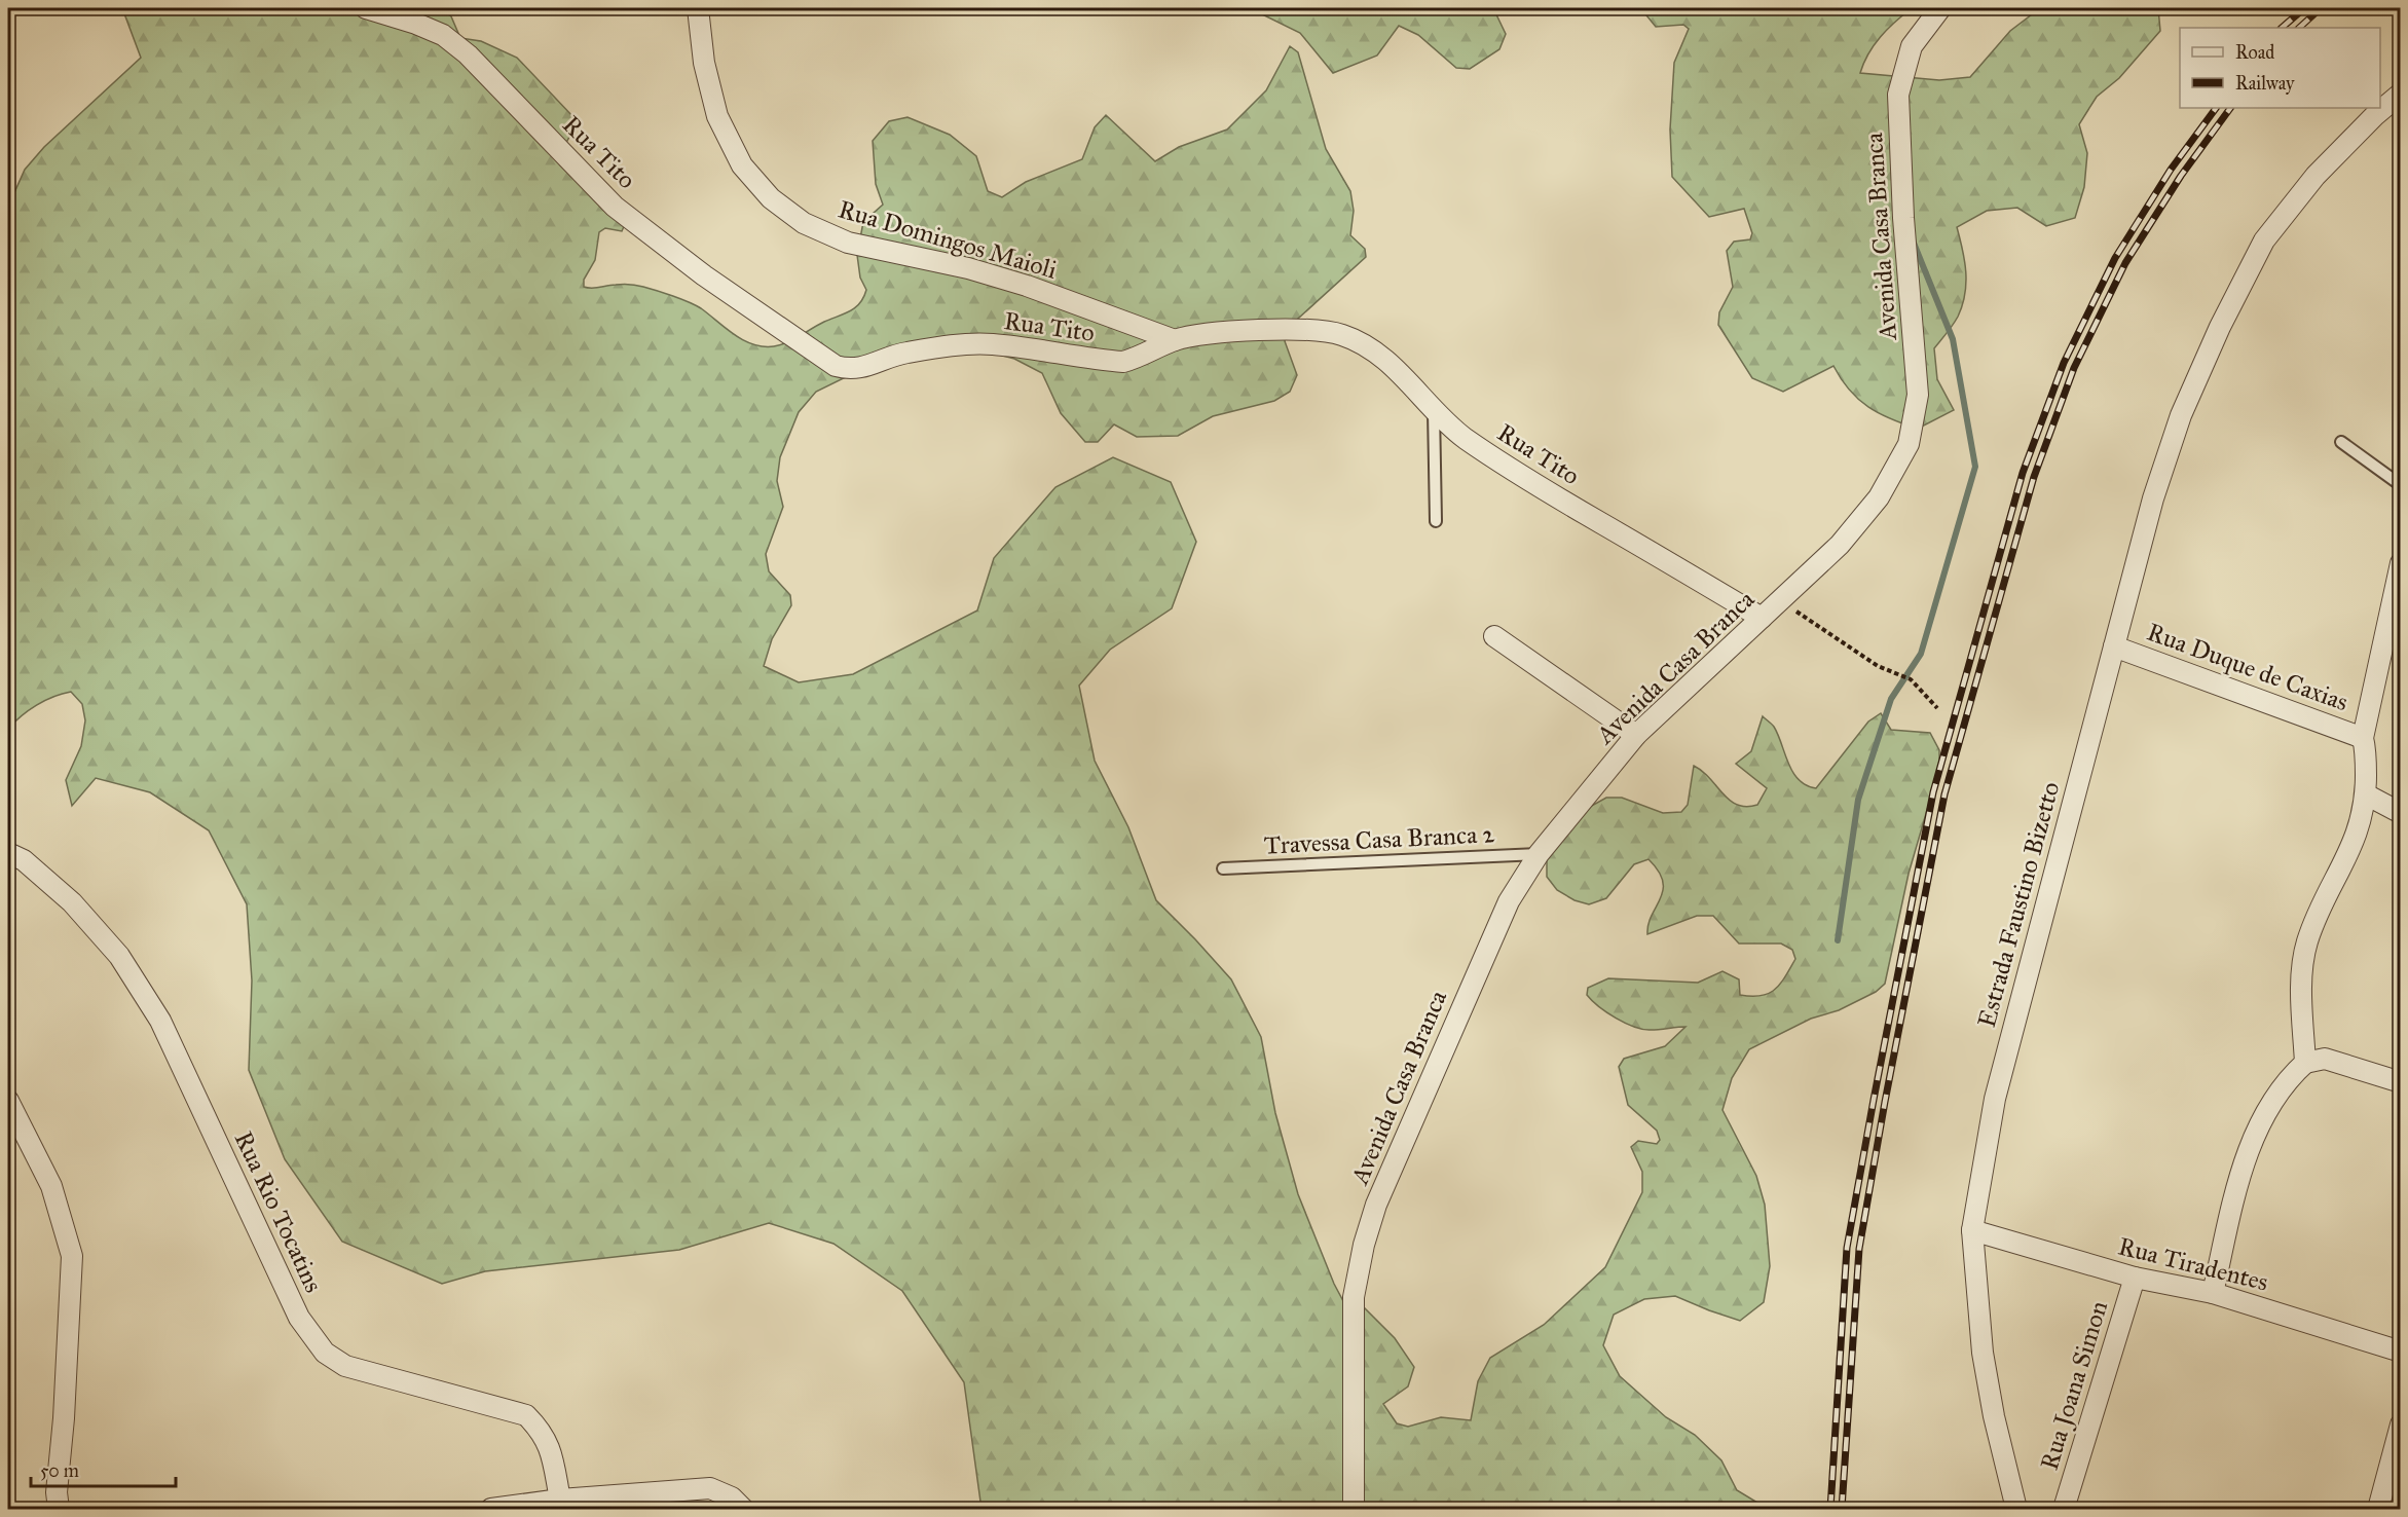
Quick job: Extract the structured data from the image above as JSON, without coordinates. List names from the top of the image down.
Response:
{
  "streets": {
    "street": [
      "Rua Tito",
      "Avenida Casa Branca",
      "Rua Domingos Maioli",
      "Rua Duque de Caxias",
      "Estrada Faustino Bizetto",
      "Rua Rio Tocatins",
      "Rua Tiradentes",
      "Rua Joana Simon"
    ],
    "lane": ["Travessa Casa Branca 2"]
  },
  "crossings": [
    ["Rua Tito", "Avenida Casa Branca"],
    ["Rua Tito", "Rua Domingos Maioli"],
    ["Avenida Casa Branca", "Travessa Casa Branca 2"],
    ["Rua Duque de Caxias", "Estrada Faustino Bizetto"],
    ["Estrada Faustino Bizetto", "Rua Tiradentes"],
    ["Rua Tiradentes", "Rua Joana Simon"]
  ],
  "legend": ["Road", "Railway"],
  "scale_bar": "50 m"
}
